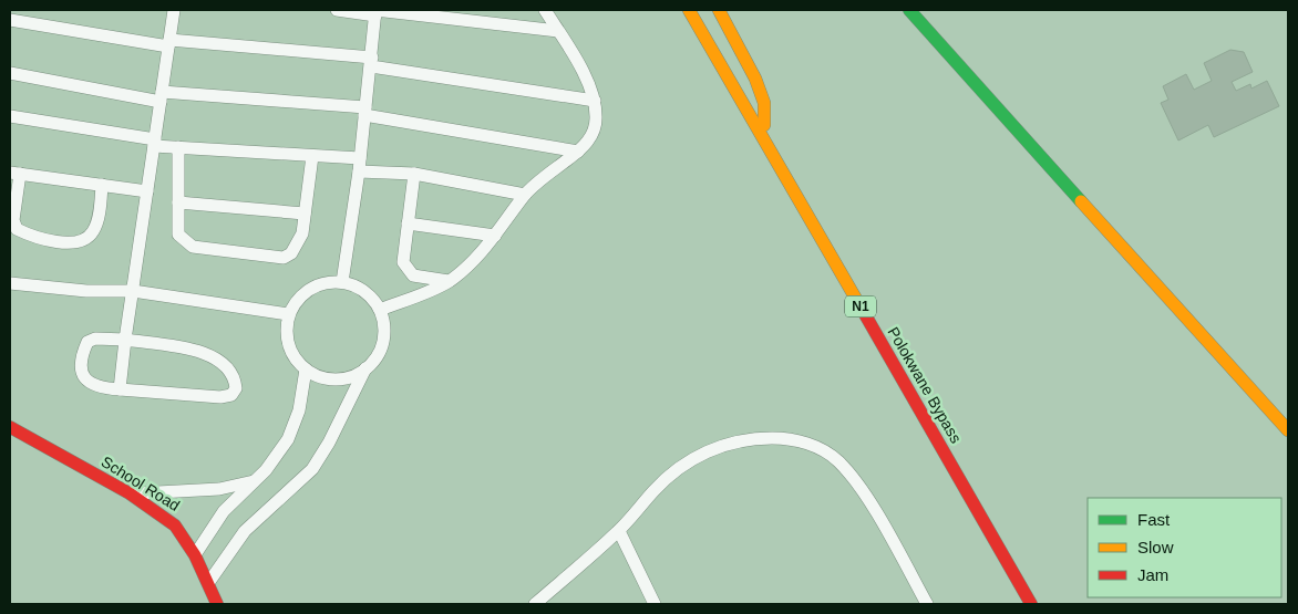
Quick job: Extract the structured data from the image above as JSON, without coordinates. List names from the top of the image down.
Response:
{
  "streets": {
    "main road": ["N1", "Polokwane Bypass", "School Road"]
  },
  "legend": ["Fast", "Slow", "Jam"]
}
